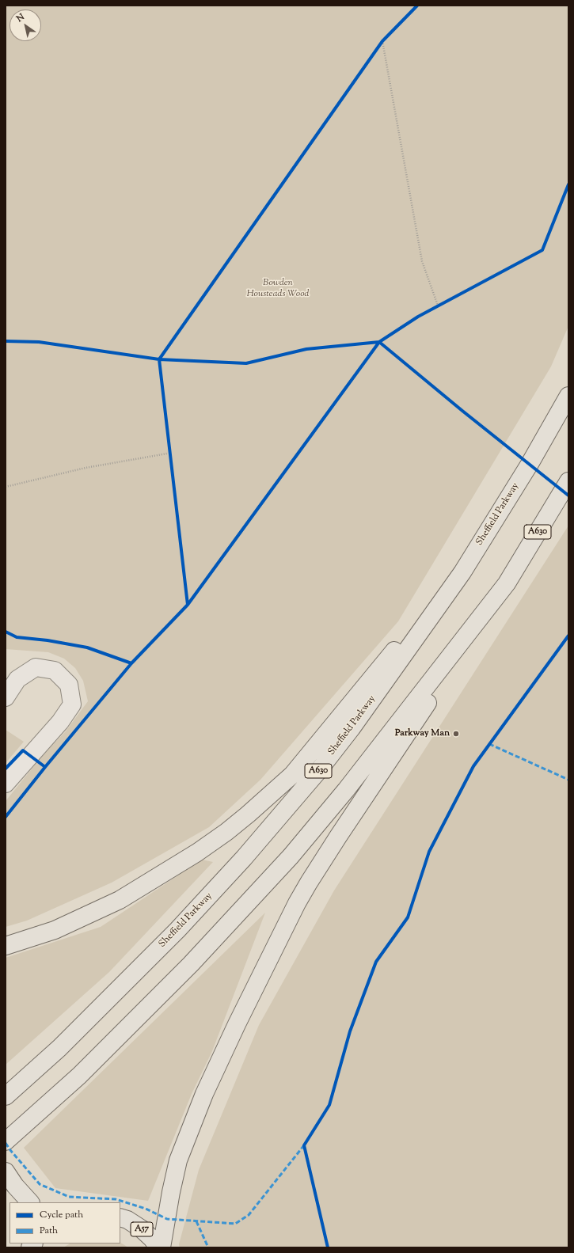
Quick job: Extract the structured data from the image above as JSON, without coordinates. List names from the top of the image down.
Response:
{
  "streets": {
    "highway": ["Sheffield Parkway", "A630", "A57"]
  },
  "parks": ["Bowden Housteads Wood"],
  "places": ["Parkway Man"],
  "legend": ["Cycle path", "Path"],
  "north": "top left"
}
